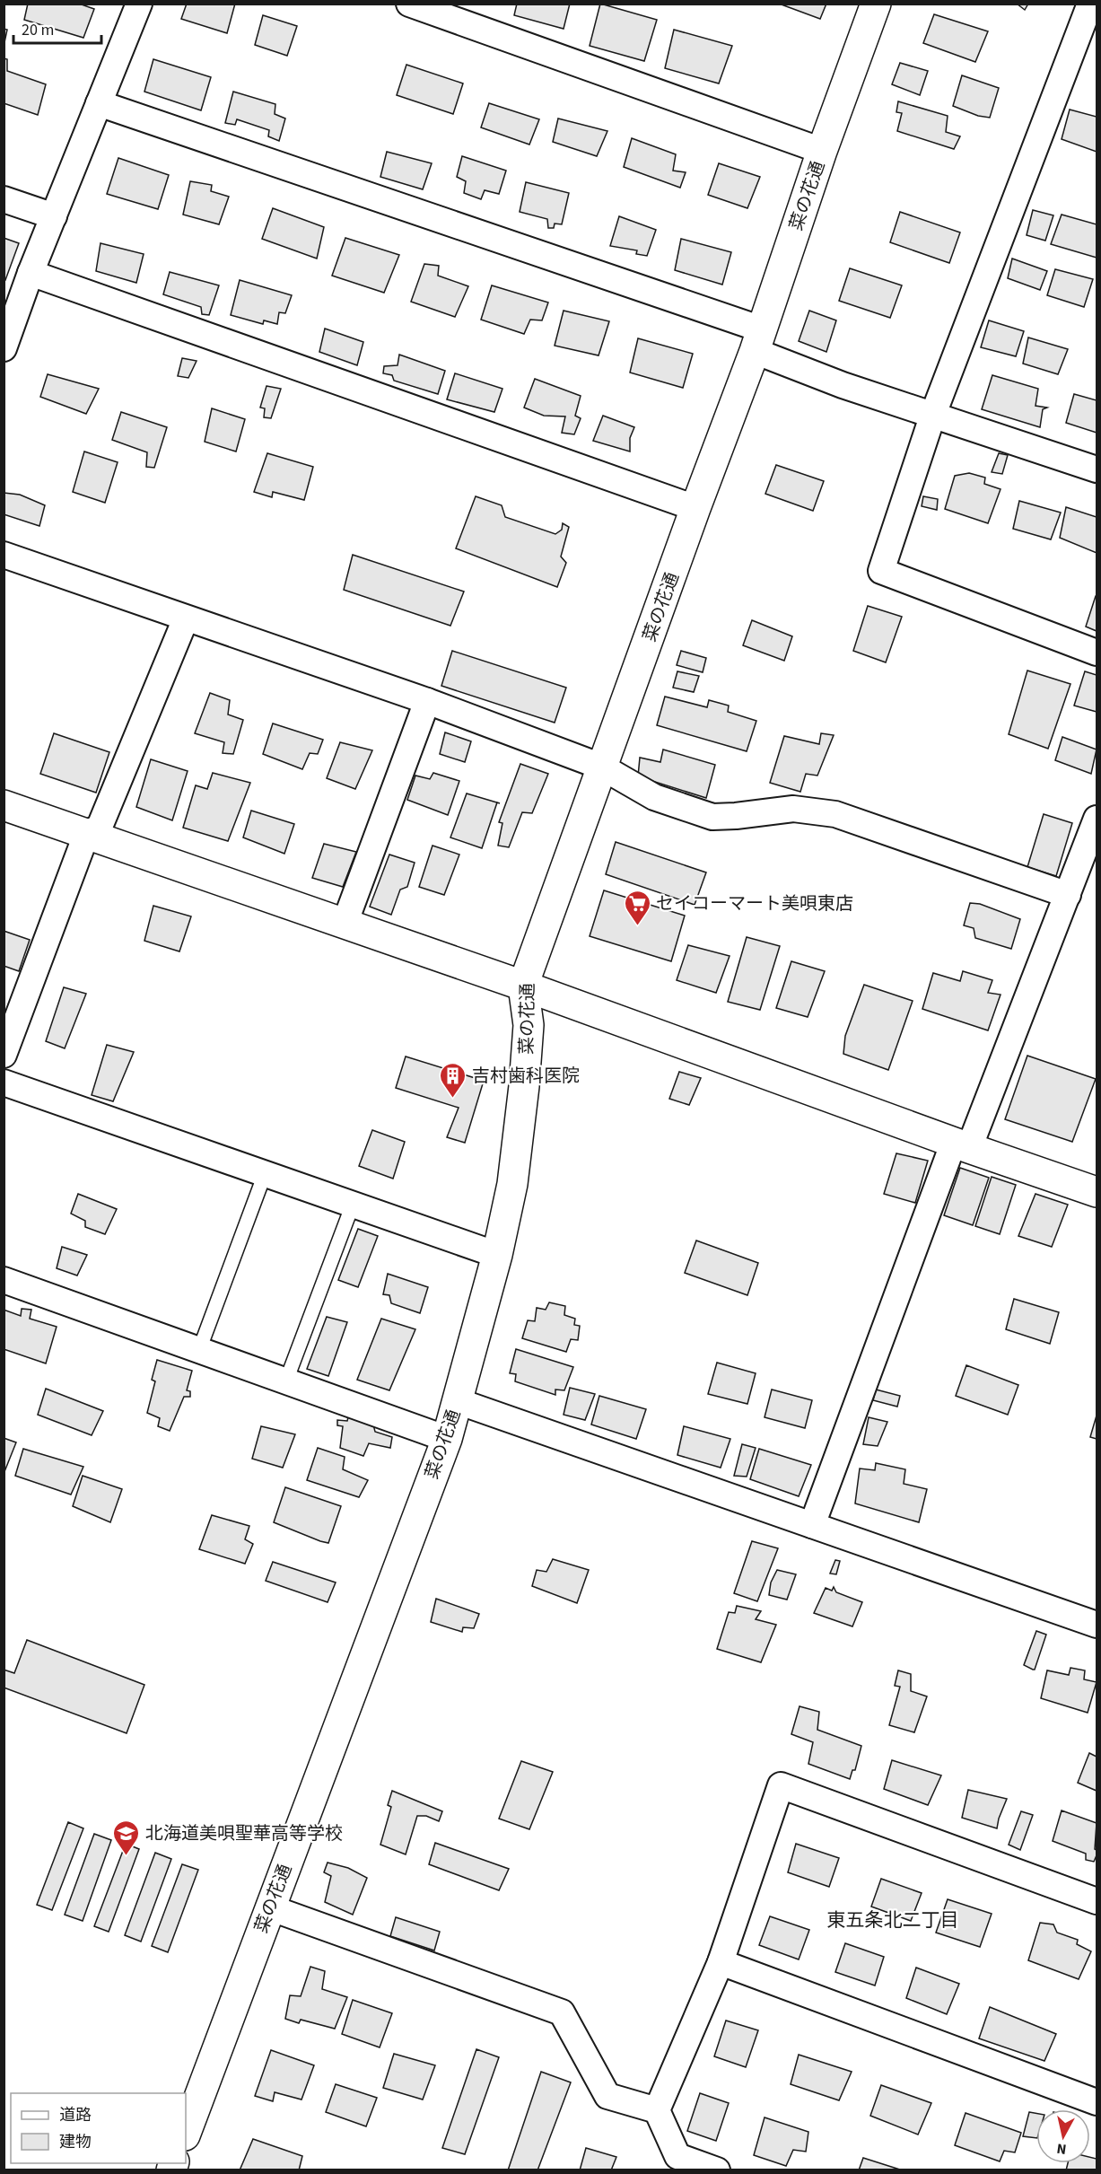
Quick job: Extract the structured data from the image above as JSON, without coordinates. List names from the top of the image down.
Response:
{
  "streets": {
    "street": ["菜の花通"]
  },
  "districts": ["東五条北二丁目"],
  "places": {
    "supermarket": ["セイコーマート美唄東店"],
    "building": ["吉村歯科医院"],
    "school or university": ["北海道美唄聖華高等学校"]
  },
  "legend": ["道路", "建物"],
  "scale_bar": "20 m",
  "north": "bottom"
}
